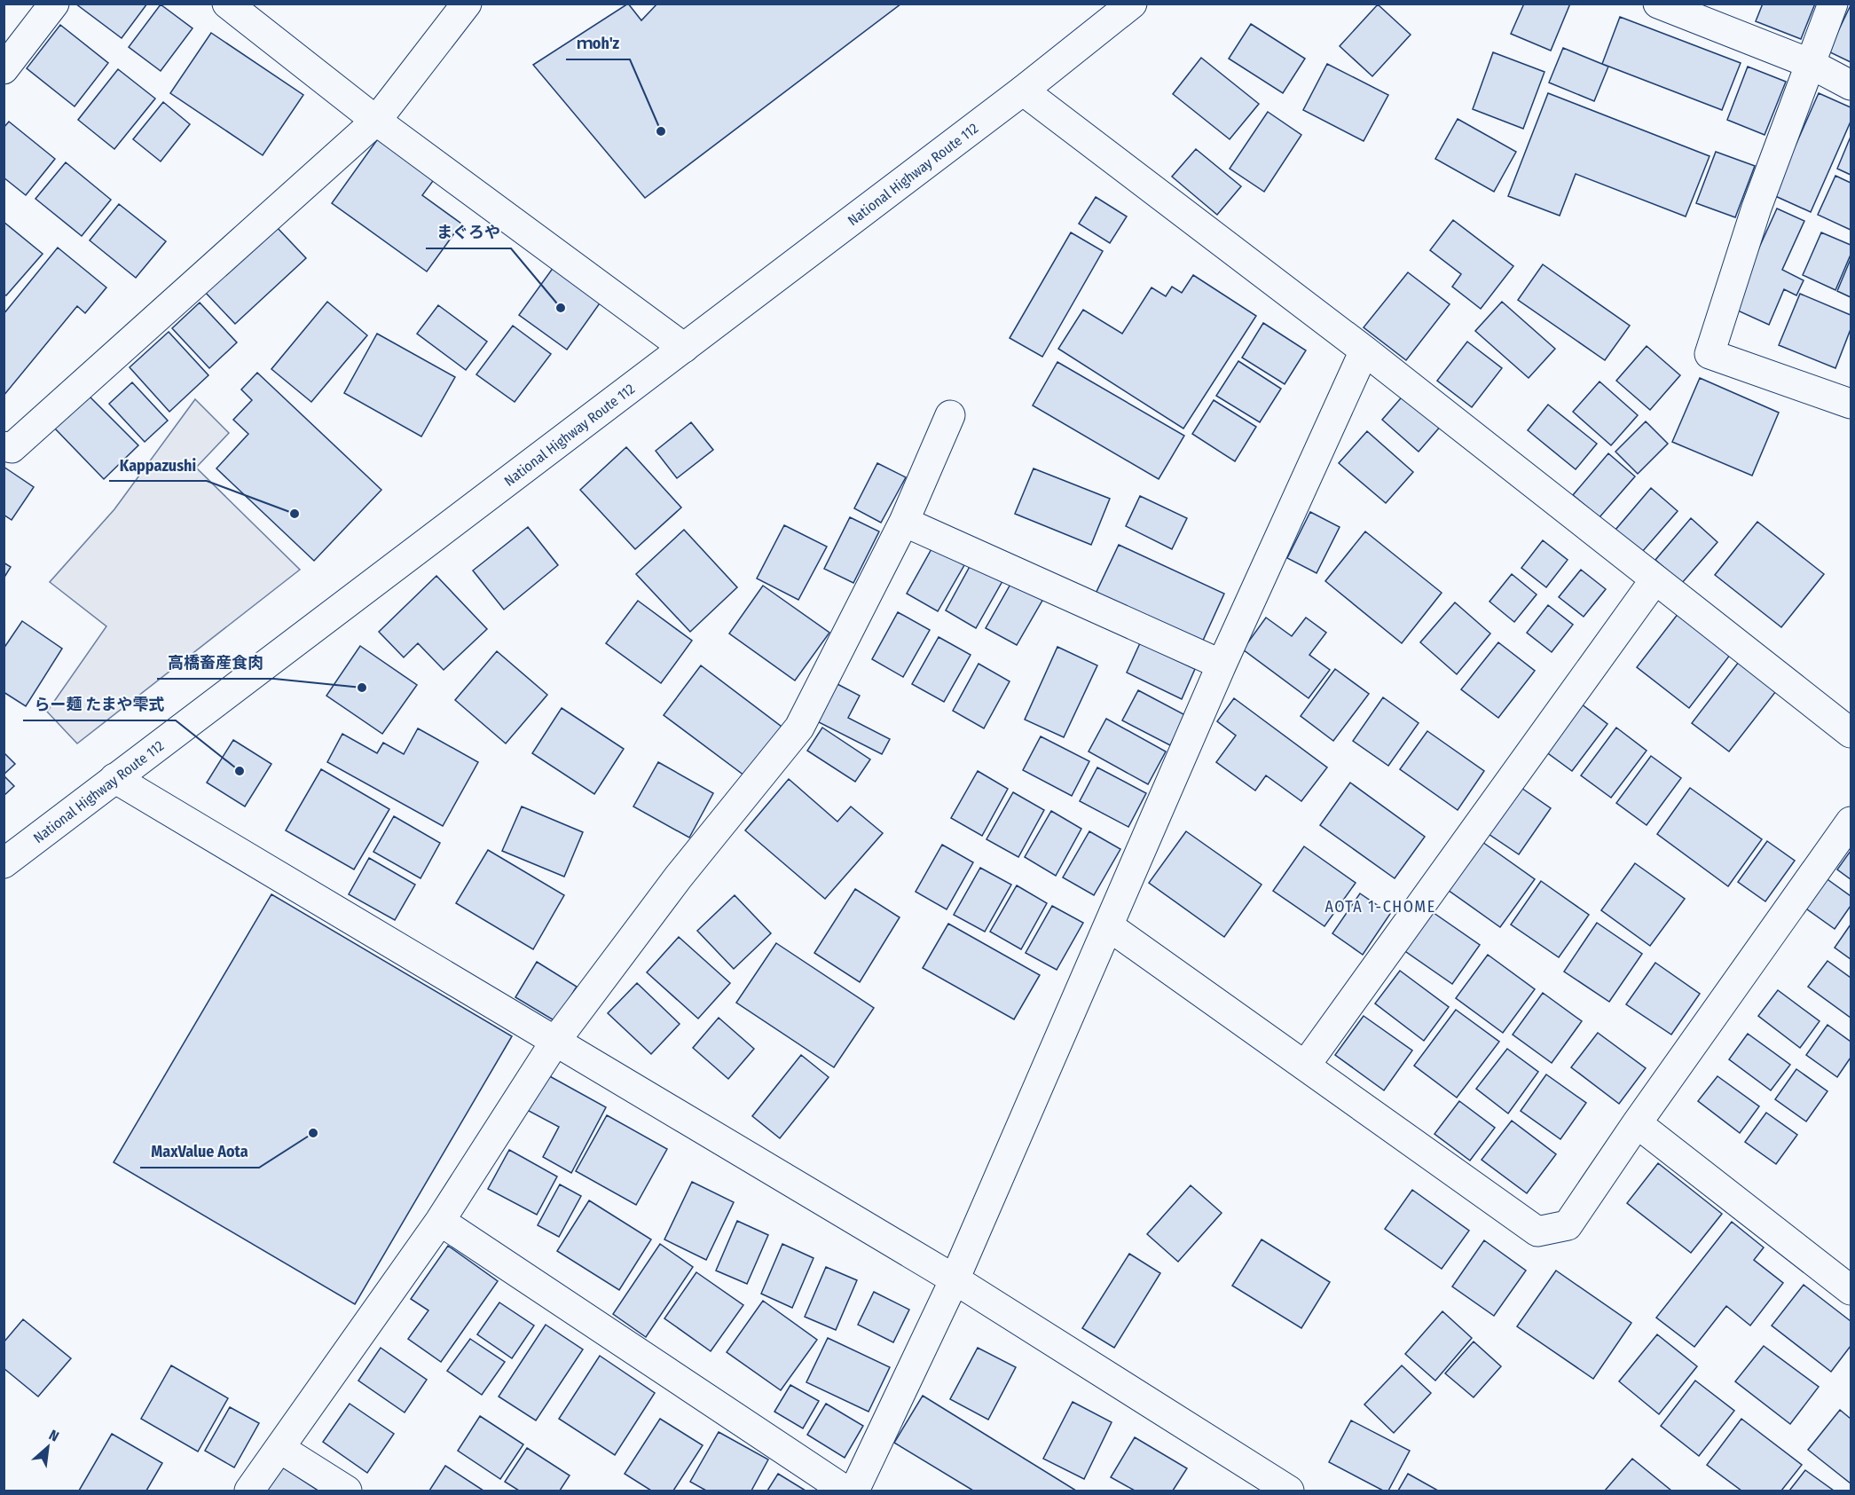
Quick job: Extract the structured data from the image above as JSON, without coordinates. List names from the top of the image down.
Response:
{
  "streets": {
    "main road": ["National Highway Route 112"]
  },
  "districts": ["AOTA 1-CHOME"],
  "places": [
    "ｍoh'z",
    "まぐろや",
    "Kappazushi",
    "高橋畜産食肉",
    "らー麺 たまや雫式",
    "MaxValue Aota"
  ],
  "north": "top right"
}
